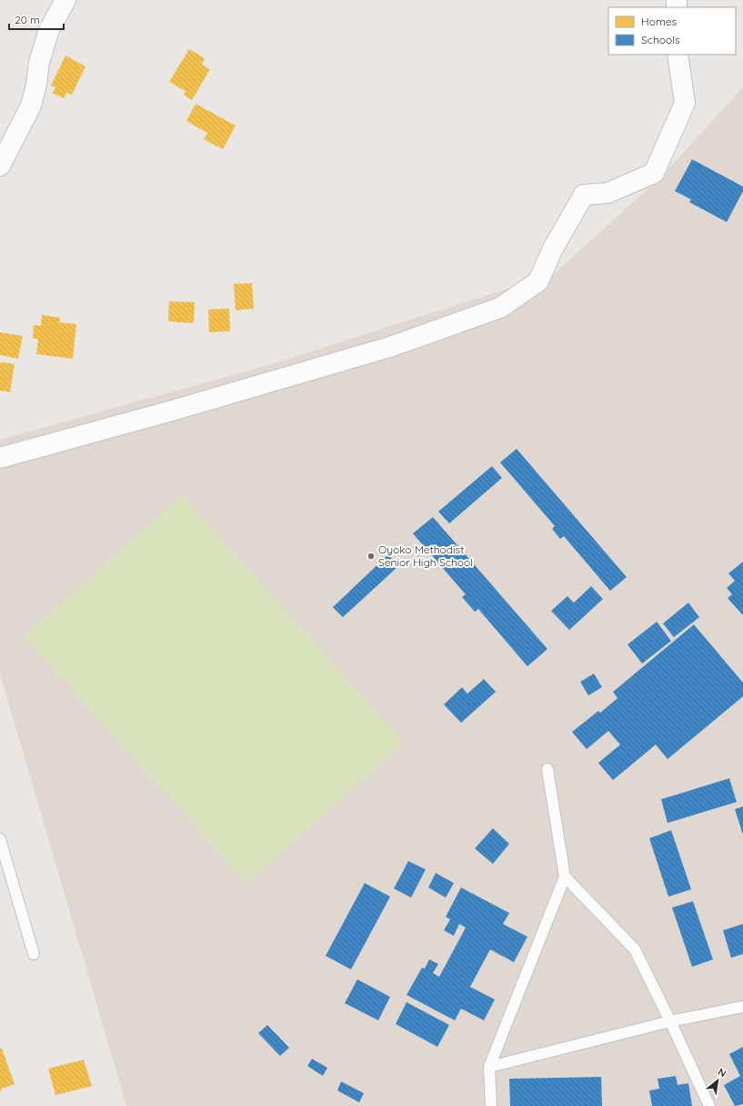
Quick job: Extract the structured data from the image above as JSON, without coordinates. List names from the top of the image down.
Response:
{
  "places": ["Oyoko Methodist Senior High School"],
  "legend": ["Homes", "Schools"],
  "scale_bar": "20 m",
  "north": "top right"
}
